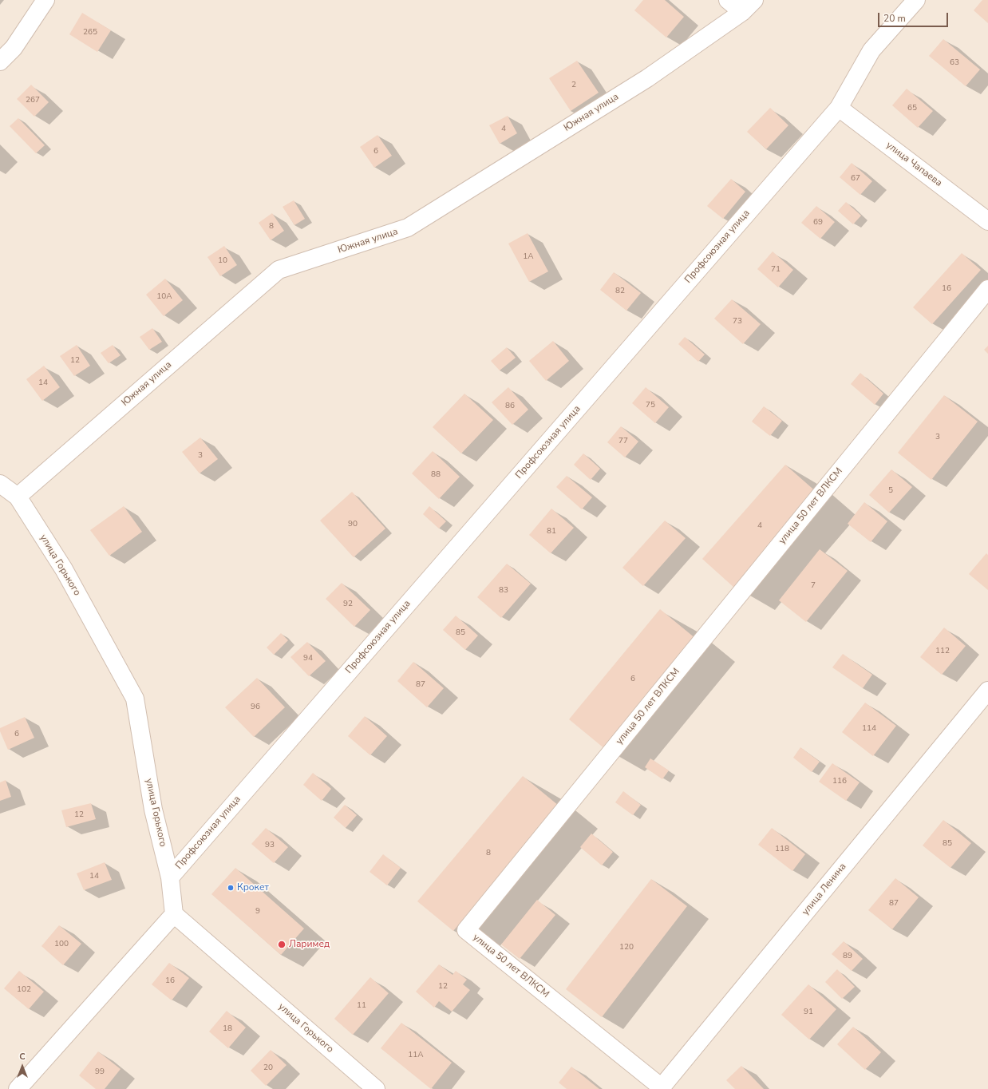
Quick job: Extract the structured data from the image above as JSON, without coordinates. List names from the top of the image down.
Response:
{
  "streets": {
    "street": [
      "Южная улица",
      "улица Чапаева",
      "Профсоюзная улица",
      "улица 50 лет ВЛКСМ",
      "улица Горького",
      "улица Ленина"
    ]
  },
  "crossings": [
    ["Южная улица", "улица Горького"],
    ["улица Чапаева", "Профсоюзная улица"],
    ["Профсоюзная улица", "улица Горького"],
    ["улица 50 лет ВЛКСМ", "улица Ленина"]
  ],
  "places": ["Крокет", "Ларимед"],
  "house_numbers": [
    "265",
    "63",
    "2",
    "267",
    "65",
    "4",
    "6",
    "67",
    "69",
    "8",
    "1А",
    "10",
    "71",
    "16",
    "82",
    "10А",
    "73",
    "12",
    "14",
    "75",
    "86",
    "3",
    "77",
    "3",
    "88",
    "5",
    "90",
    "4",
    "81",
    "7",
    "83",
    "92",
    "85",
    "112",
    "94",
    "6",
    "87",
    "96",
    "114",
    "6",
    "116",
    "12",
    "85",
    "93",
    "118",
    "8",
    "14",
    "87",
    "9",
    "100",
    "120",
    "89",
    "16",
    "12",
    "102",
    "11",
    "91",
    "18",
    "11А",
    "20",
    "99"
  ],
  "scale_bar": "20 m",
  "north": "top"
}
